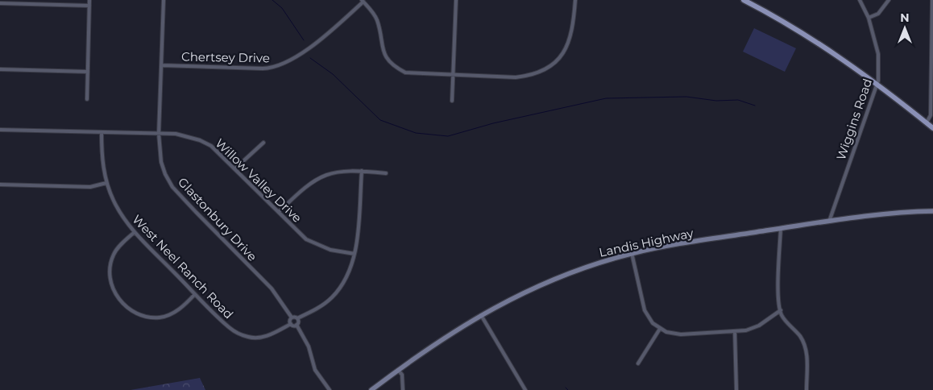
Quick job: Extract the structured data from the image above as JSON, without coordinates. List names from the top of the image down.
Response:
{
  "streets": {
    "main road": ["Landis Highway"],
    "street": [
      "Chertsey Drive",
      "Wiggins Road",
      "Willow Valley Drive",
      "Glastonbury Drive",
      "West Neel Ranch Road"
    ]
  },
  "crossings": [
    ["Chertsey Drive", "Glastonbury Drive"],
    ["Wiggins Road", "Landis Highway"],
    ["Willow Valley Drive", "Glastonbury Drive"],
    ["Willow Valley Drive", "West Neel Ranch Road"],
    ["Glastonbury Drive", "West Neel Ranch Road"]
  ],
  "north": "top"
}
